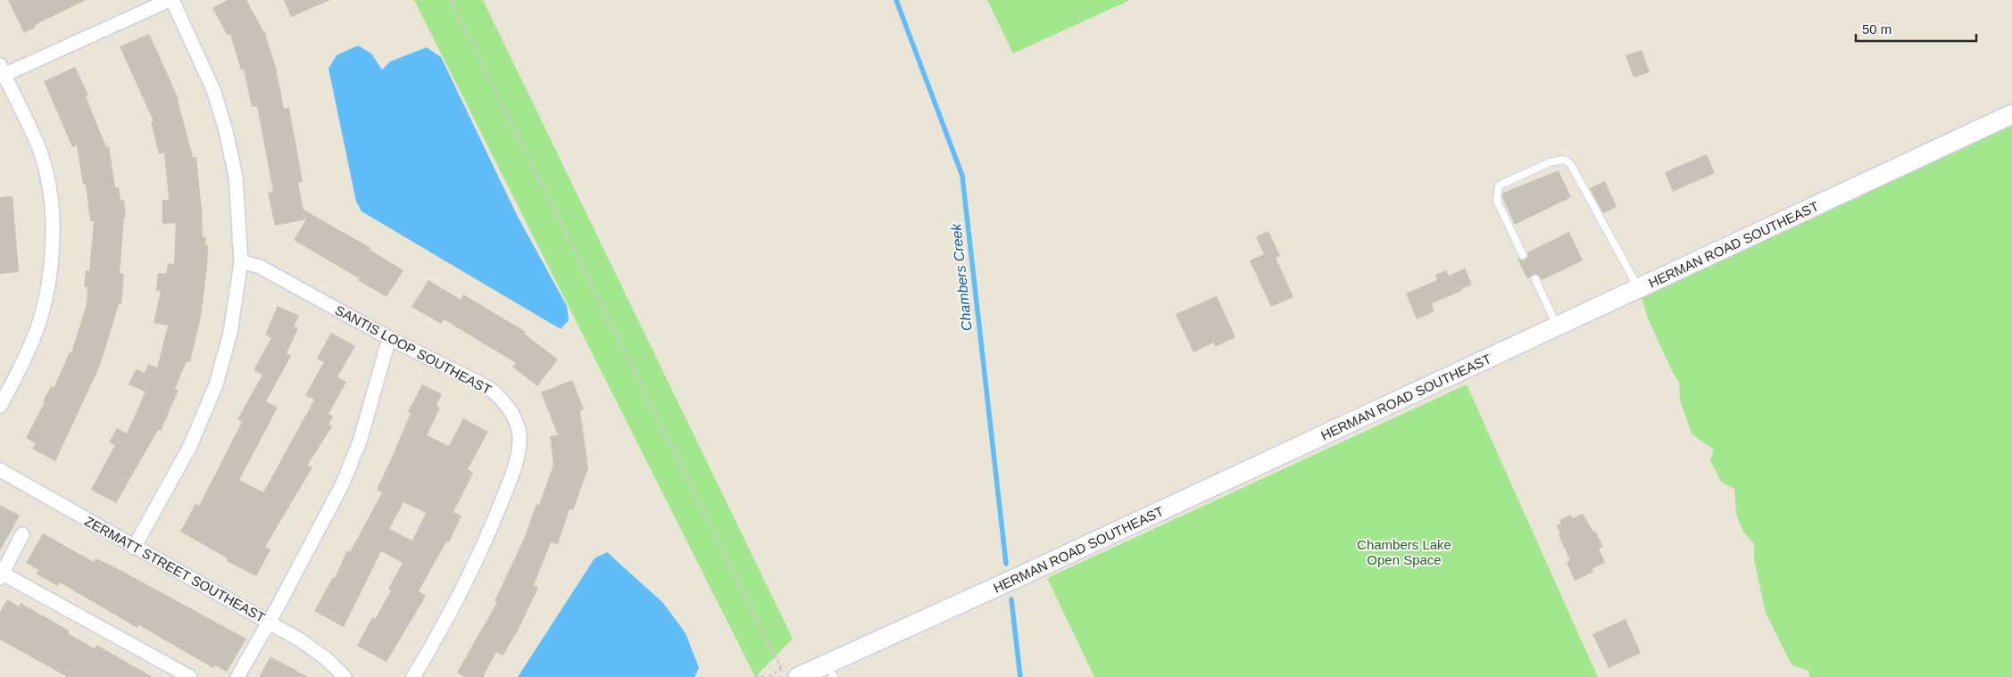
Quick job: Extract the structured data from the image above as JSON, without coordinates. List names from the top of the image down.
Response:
{
  "streets": {
    "street": ["HERMAN ROAD SOUTHEAST", "SANTIS LOOP SOUTHEAST", "ZERMATT STREET SOUTHEAST"]
  },
  "water": ["Chambers Creek"],
  "parks": ["Chambers Lake Open Space"],
  "scale_bar": "50 m"
}
